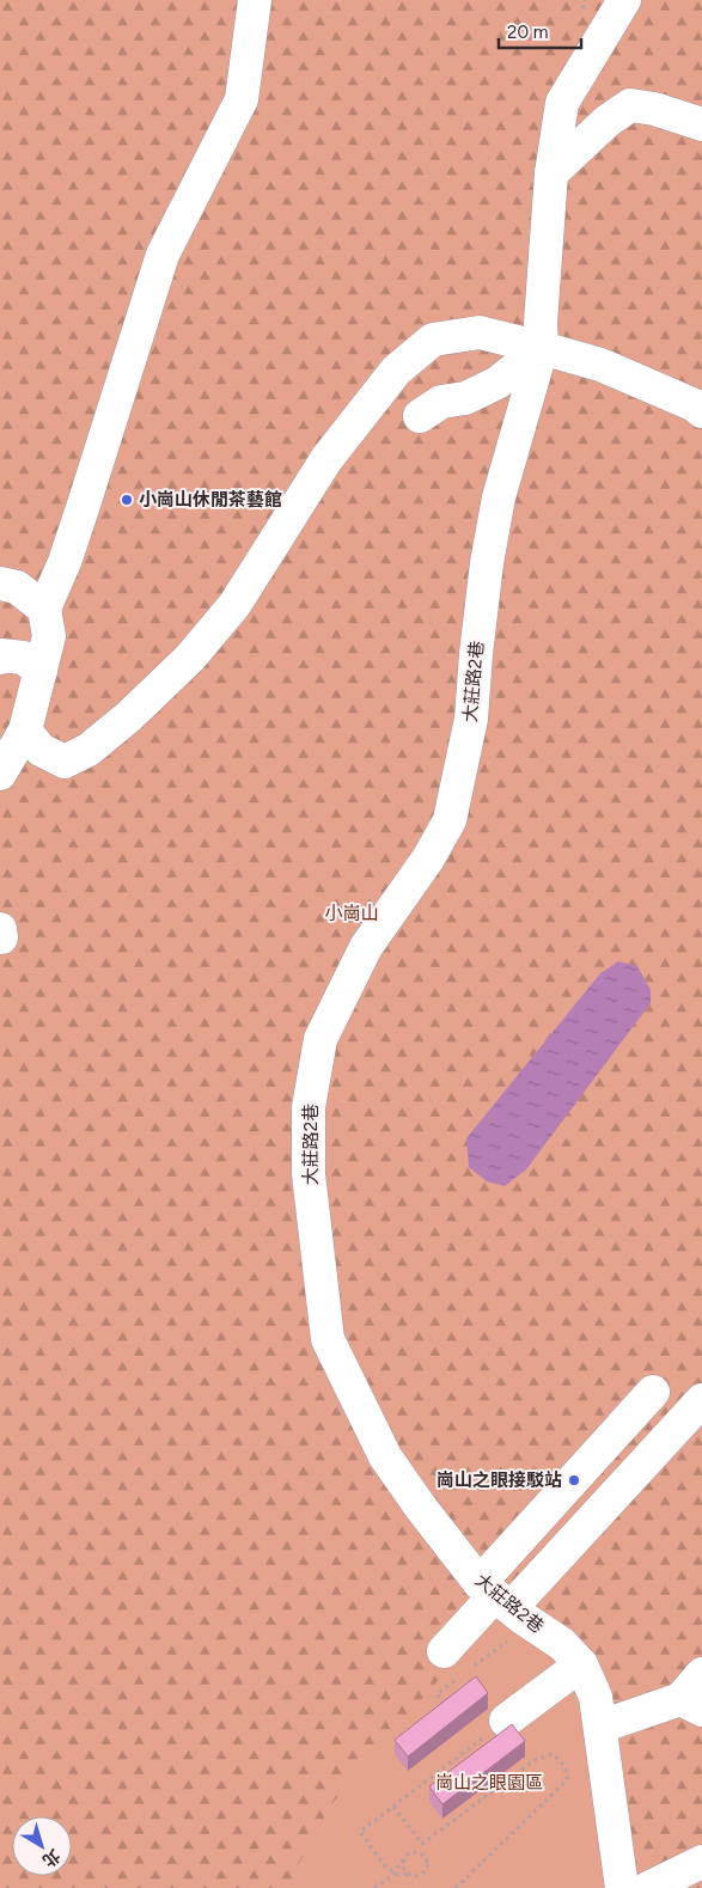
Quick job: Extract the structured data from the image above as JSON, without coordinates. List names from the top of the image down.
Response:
{
  "streets": {
    "street": ["大莊路2巷"]
  },
  "parks": ["小崗山", "崗山之眼園區"],
  "places": ["小崗山休閒茶藝館", "崗山之眼接駁站"],
  "scale_bar": "20 m",
  "north": "bottom right"
}
